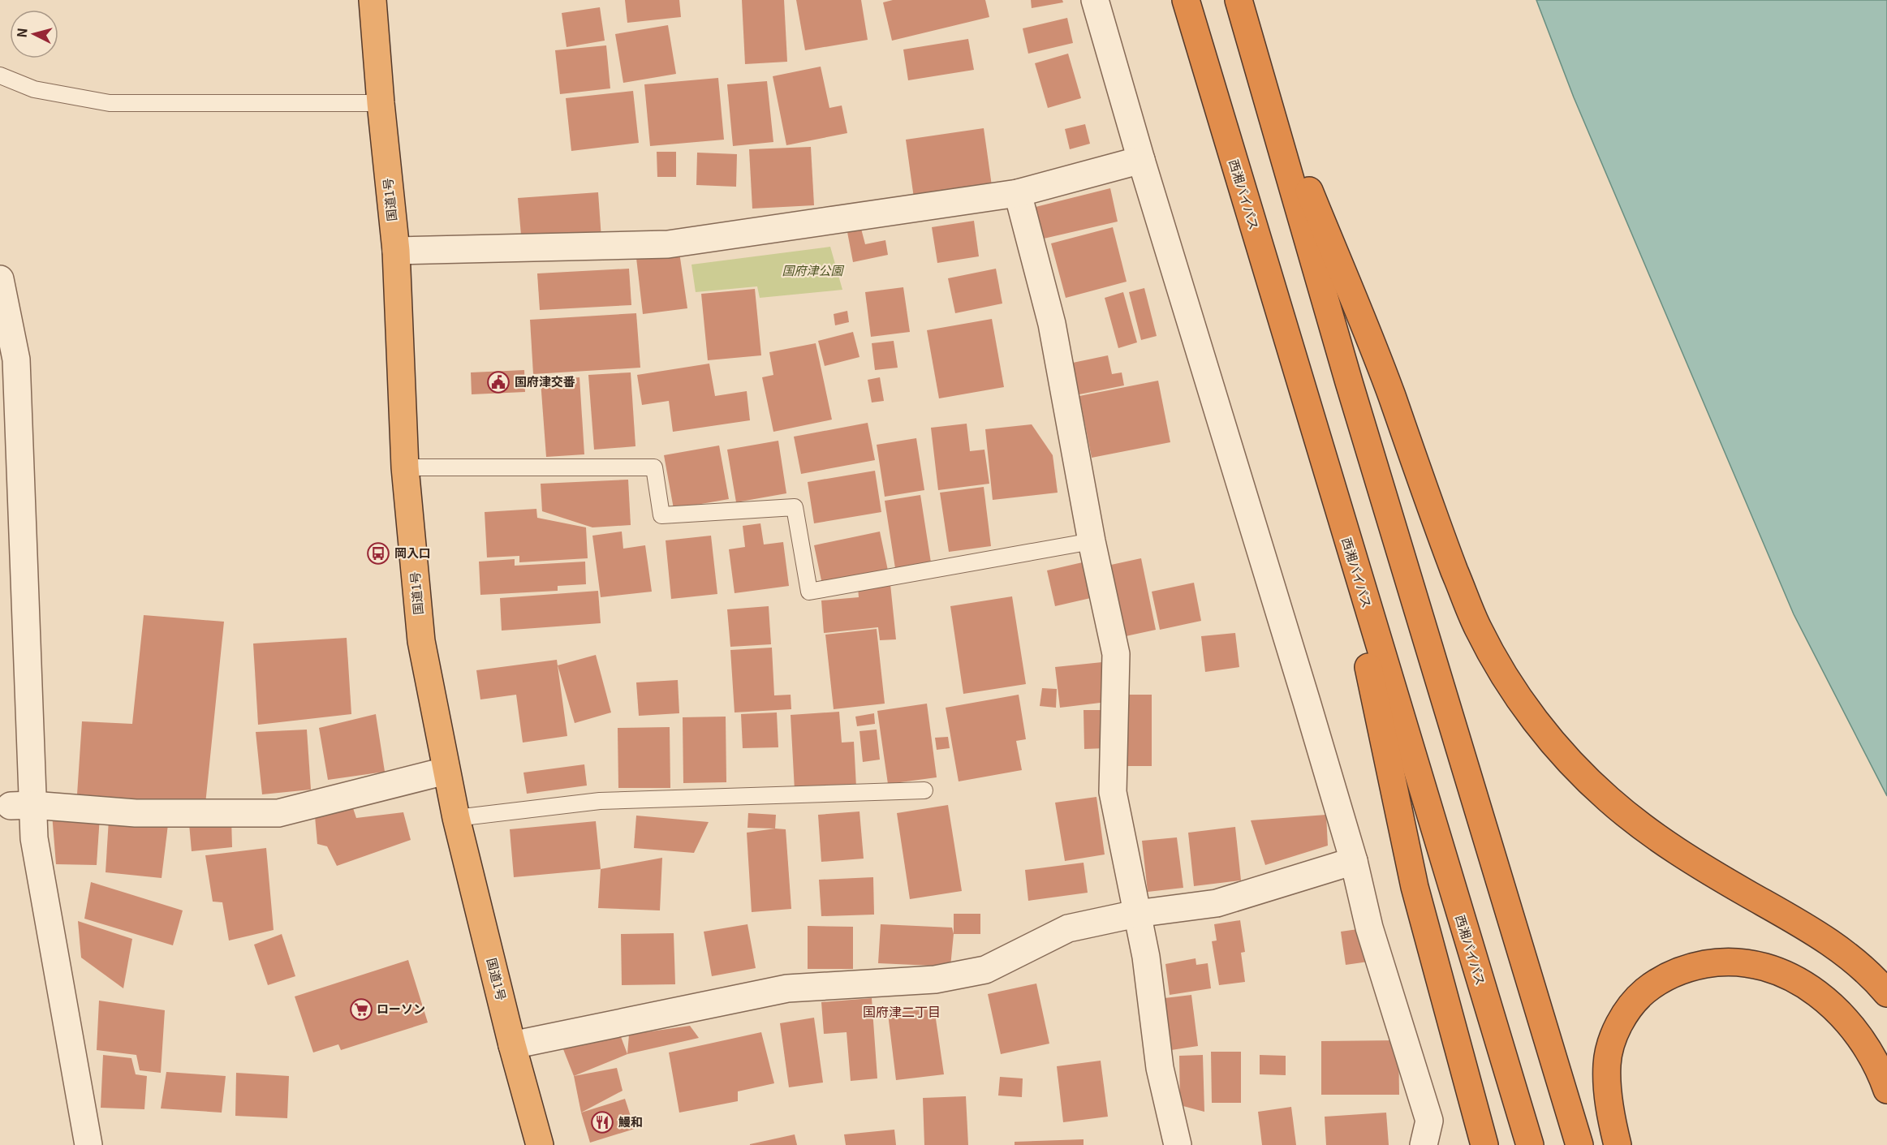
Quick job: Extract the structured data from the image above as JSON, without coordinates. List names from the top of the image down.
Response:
{
  "streets": {
    "highway": ["西湘バイパス", "国道1号"]
  },
  "districts": ["国府津二丁目"],
  "parks": ["国府津公園"],
  "places": {
    "public building": ["国府津交番"],
    "bus stop": ["岡入口"],
    "supermarket": ["ローソン"],
    "restaurant": ["鰻和"]
  },
  "north": "left"
}
